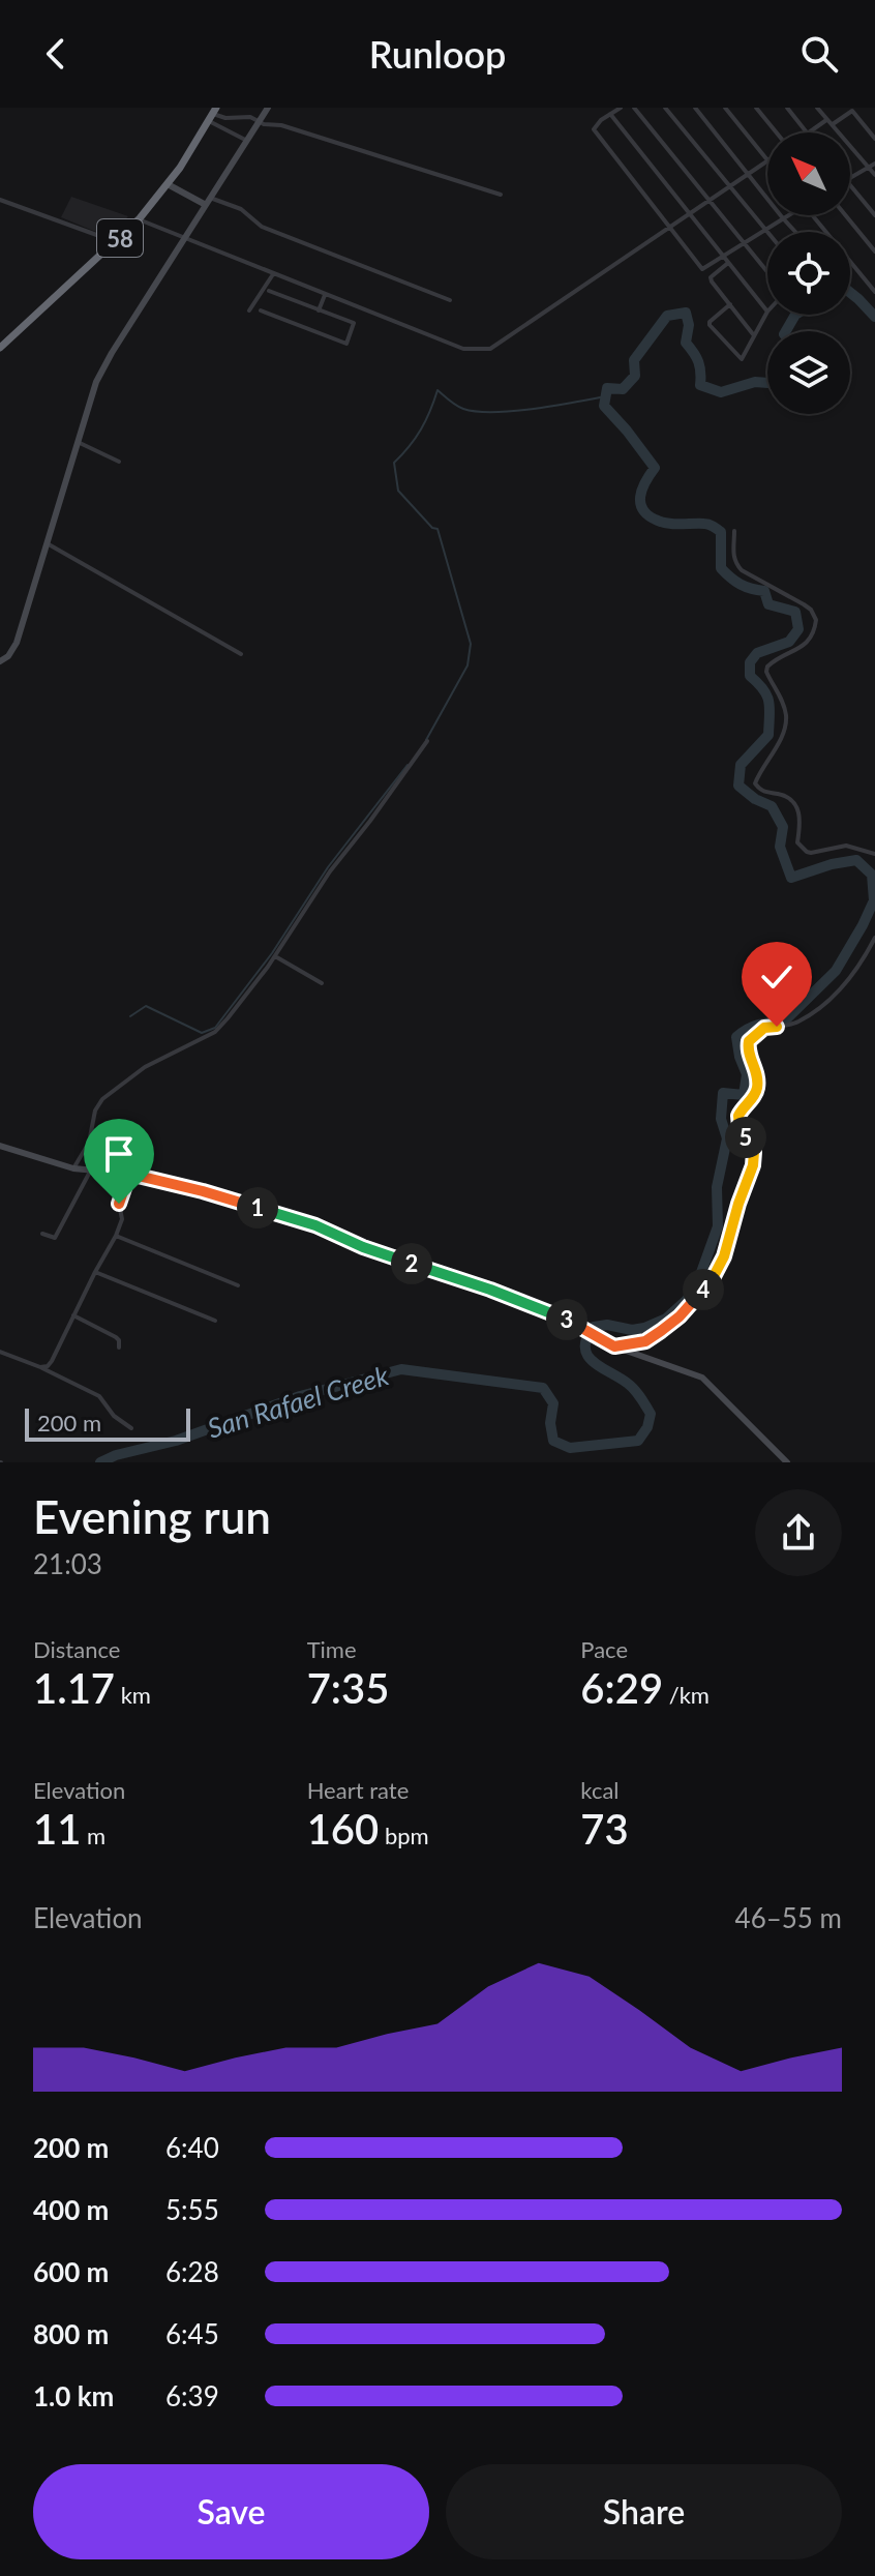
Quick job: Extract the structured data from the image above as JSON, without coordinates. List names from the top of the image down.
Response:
{
  "streets": {
    "highway": ["58"]
  },
  "water": ["San Rafael Creek"],
  "scale_bar": "200 m",
  "north": "top left",
  "page": {
    "header": "Runloop",
    "pins": [
      "5",
      "1",
      "2",
      "4",
      "3"
    ],
    "scale": "200 m",
    "heading": ["Evening run", "21:03"],
    "stats": [
      ["Distance", "1.17 km"],
      ["Time", "7:35"],
      ["Pace", "6:29 /km"],
      ["Elevation", "11 m"],
      ["Heart rate", "160 bpm"],
      ["kcal", "73"]
    ],
    "chart": ["Elevation", "46–55 m"],
    "list": [
      {
        "name": "200 m",
        "note": "6:40"
      },
      {
        "name": "400 m",
        "note": "5:55"
      },
      {
        "name": "600 m",
        "note": "6:28"
      },
      {
        "name": "800 m",
        "note": "6:45"
      },
      {
        "name": "1.0 km",
        "note": "6:39"
      }
    ],
    "buttons": ["Save", "Share"]
  }
}
